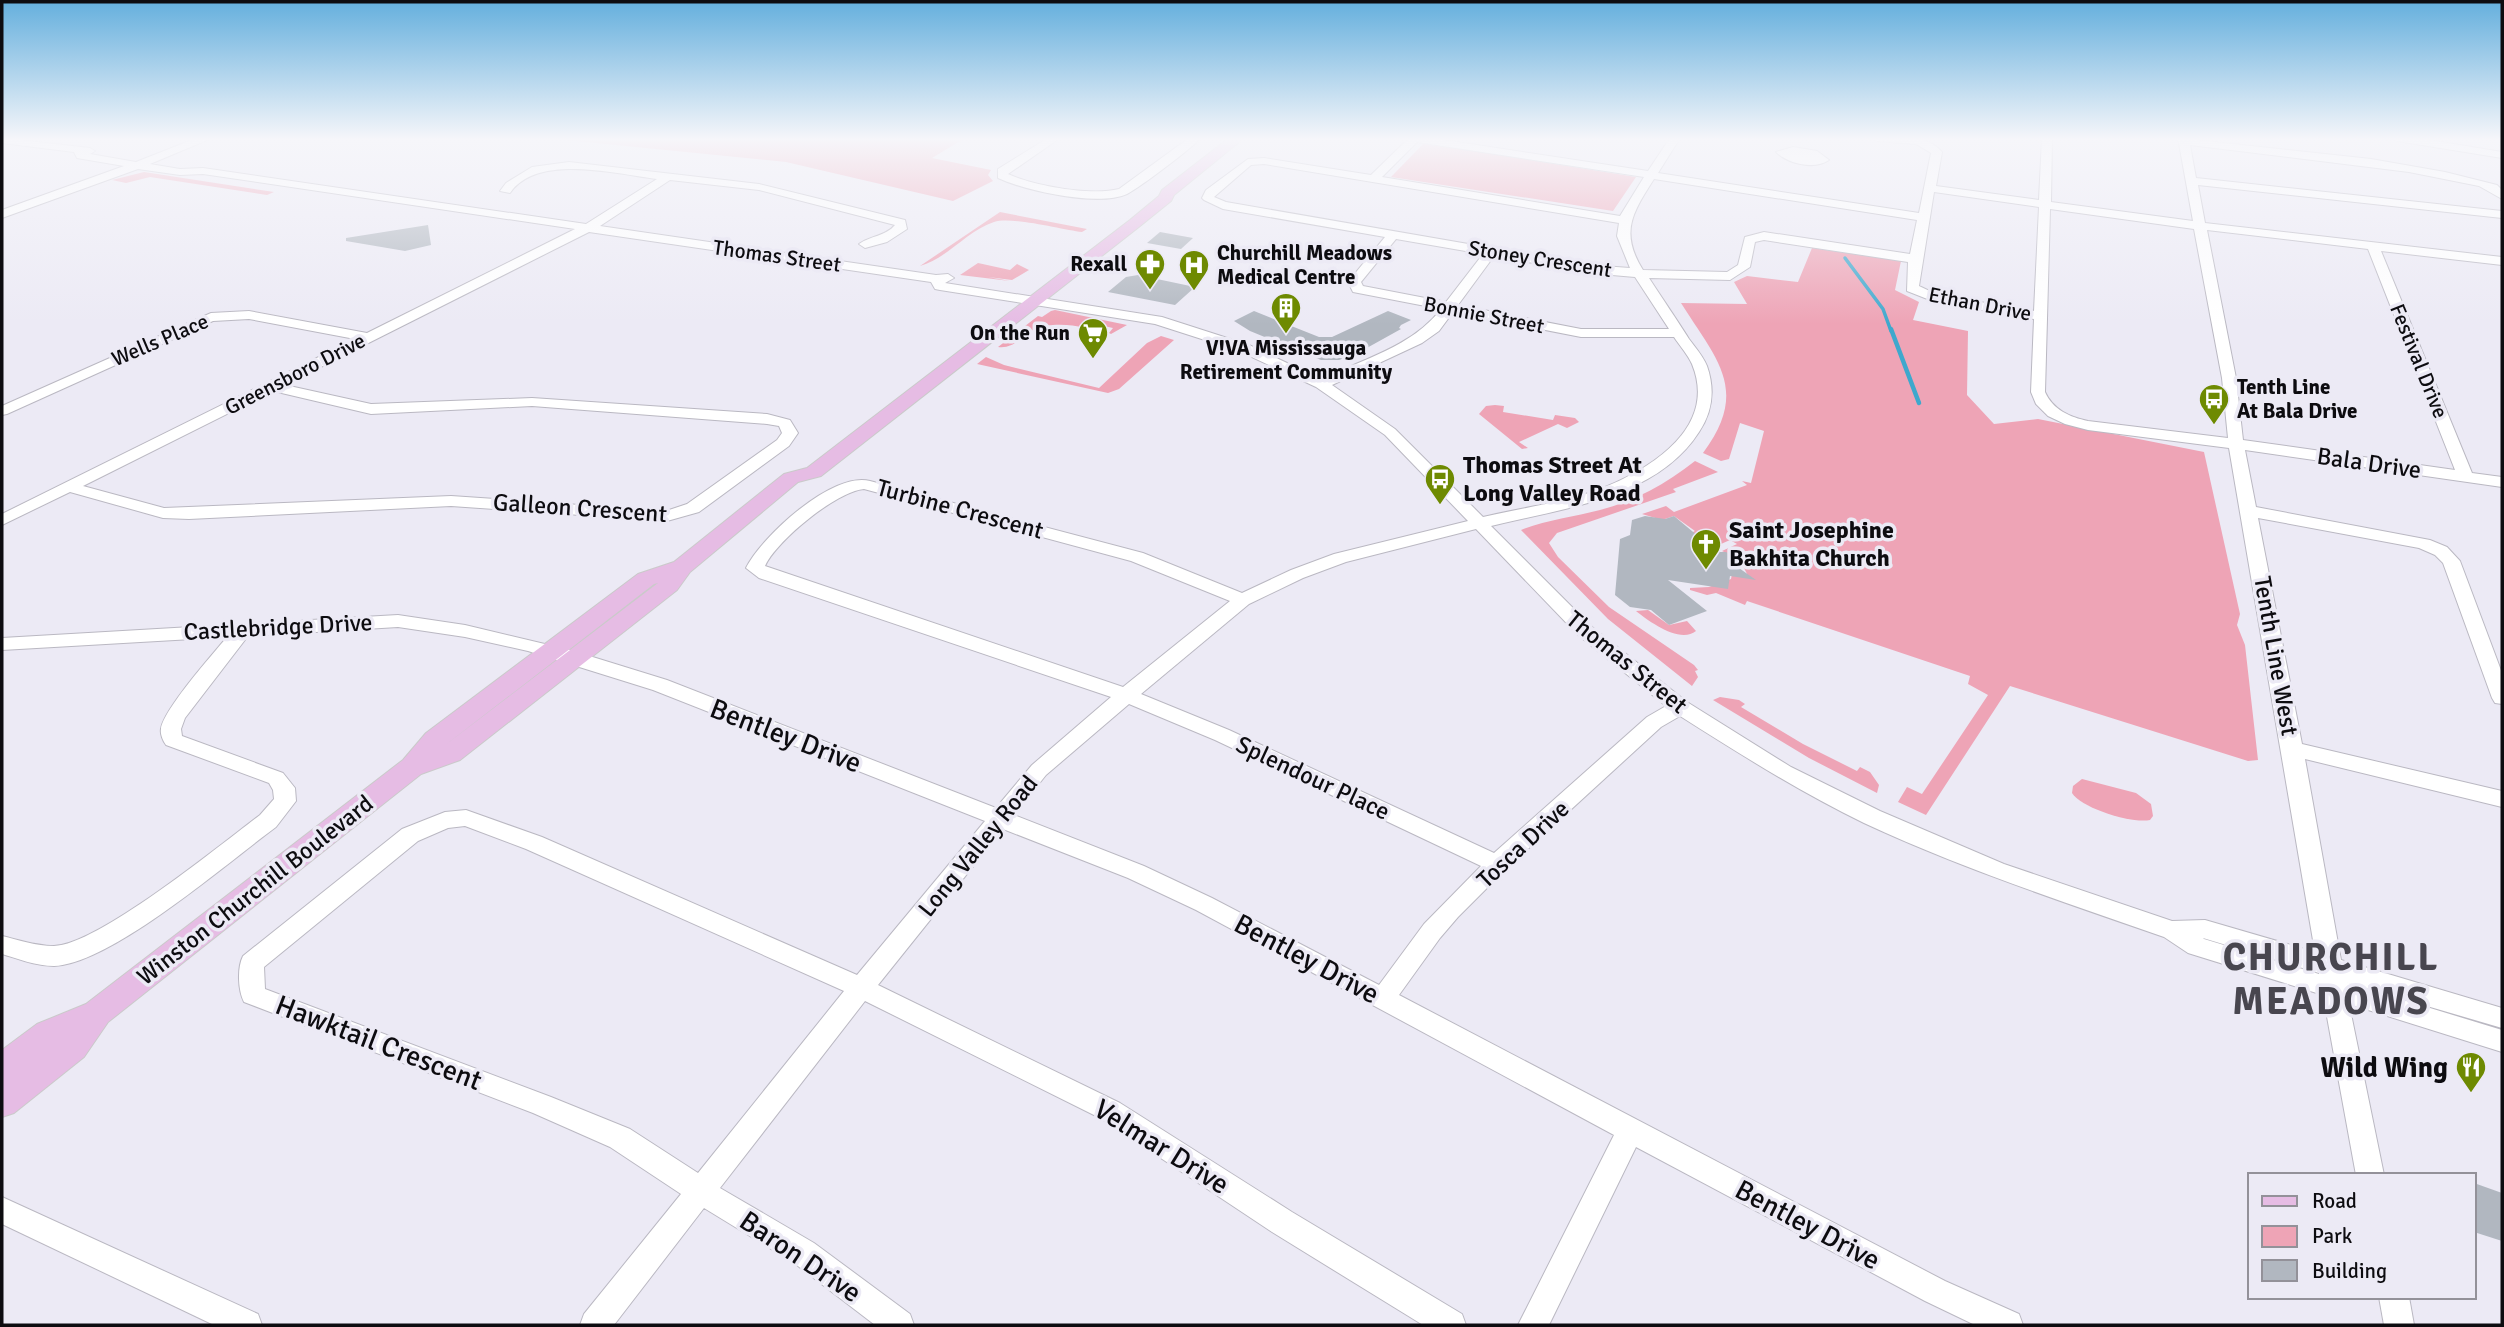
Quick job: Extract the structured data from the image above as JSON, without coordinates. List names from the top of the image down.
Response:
{
  "streets": {
    "main road": ["Winston Churchill Boulevard"],
    "street": [
      "Thomas Street",
      "Stoney Crescent",
      "Ethan Drive",
      "Bonnie Street",
      "Wells Place",
      "Festival Drive",
      "Greensboro Drive",
      "Bala Drive",
      "Galleon Crescent",
      "Turbine Crescent",
      "Castlebridge Drive",
      "Tenth Line West",
      "Bentley Drive",
      "Splendour Place",
      "Tosca Drive",
      "Long Valley Road",
      "Hawktail Crescent",
      "Velmar Drive",
      "Baron Drive"
    ]
  },
  "crossings": [
    ["Thomas Street", "Greensboro Drive"],
    ["Thomas Street", "Tenth Line West"],
    ["Thomas Street", "Tosca Drive"],
    ["Thomas Street", "Long Valley Road"],
    ["Thomas Street", "Winston Churchill Boulevard"],
    ["Stoney Crescent", "Ethan Drive"],
    ["Stoney Crescent", "Bonnie Street"],
    ["Stoney Crescent", "Long Valley Road"],
    ["Ethan Drive", "Bala Drive"],
    ["Bonnie Street", "Long Valley Road"],
    ["Wells Place", "Greensboro Drive"],
    ["Festival Drive", "Bala Drive"],
    ["Greensboro Drive", "Galleon Crescent"],
    ["Bala Drive", "Tenth Line West"],
    ["Turbine Crescent", "Splendour Place"],
    ["Turbine Crescent", "Long Valley Road"],
    ["Castlebridge Drive", "Bentley Drive"],
    ["Castlebridge Drive", "Winston Churchill Boulevard"],
    ["Bentley Drive", "Tosca Drive"],
    ["Bentley Drive", "Long Valley Road"],
    ["Bentley Drive", "Winston Churchill Boulevard"],
    ["Splendour Place", "Tosca Drive"],
    ["Splendour Place", "Long Valley Road"],
    ["Long Valley Road", "Hawktail Crescent"],
    ["Long Valley Road", "Velmar Drive"],
    ["Long Valley Road", "Baron Drive"],
    ["Hawktail Crescent", "Velmar Drive"],
    ["Hawktail Crescent", "Baron Drive"]
  ],
  "districts": ["CHURCHILL MEADOWS"],
  "places": {
    "pharmacy": ["Rexall"],
    "hospital": ["Churchill Meadows Medical Centre"],
    "building": ["V!VA Mississauga Retirement Community"],
    "supermarket": ["On the Run"],
    "bus stop": ["Tenth Line At Bala Drive", "Thomas Street At Long Valley Road"],
    "church": ["Saint Josephine Bakhita Church"],
    "restaurant": ["Wild Wing"]
  },
  "legend": ["Road", "Park", "Building"]
}
